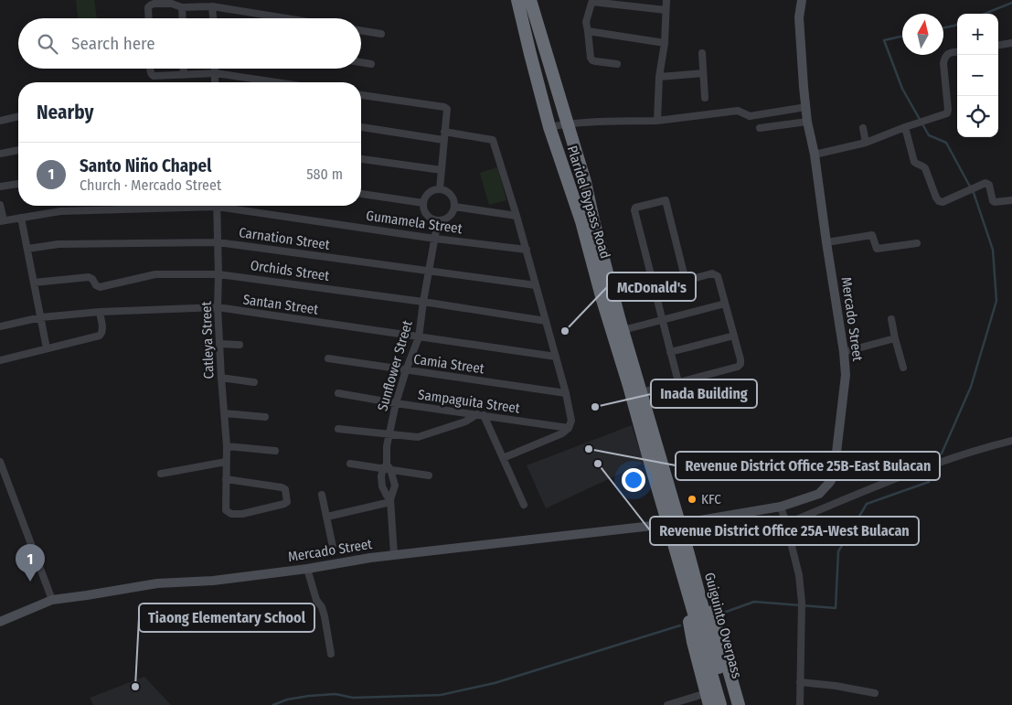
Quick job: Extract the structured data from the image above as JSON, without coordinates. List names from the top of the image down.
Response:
{
  "streets": {
    "highway": ["Plaridel Bypass Road", "Guiguinto Overpass"],
    "street": [
      "Gumamela Street",
      "Carnation Street",
      "Orchids Street",
      "Santan Street",
      "Mercado Street",
      "Catleya Street",
      "Camia Street",
      "Sunflower Street",
      "Sampaguita Street"
    ]
  },
  "crossings": [
    ["Plaridel Bypass Road", "Mercado Street"],
    ["Plaridel Bypass Road", "Guiguinto Overpass"],
    ["Gumamela Street", "Sunflower Street"],
    ["Carnation Street", "Catleya Street"],
    ["Carnation Street", "Sunflower Street"],
    ["Orchids Street", "Catleya Street"],
    ["Orchids Street", "Sunflower Street"],
    ["Santan Street", "Catleya Street"],
    ["Santan Street", "Sunflower Street"],
    ["Mercado Street", "Sunflower Street"],
    ["Camia Street", "Sunflower Street"],
    ["Sunflower Street", "Sampaguita Street"]
  ],
  "places": [
    "McDonald's",
    "Inada Building",
    "Revenue District Office 25B-East Bulacan",
    "Revenue District Office 25A-West Bulacan",
    "KFC",
    "Tiaong Elementary School"
  ],
  "north": "top",
  "page": {
    "map_buttons": ["+", "−"],
    "search": "Search here",
    "heading": "Nearby",
    "list": [
      {
        "mark": "1",
        "name": "Santo Niño Chapel",
        "note": "Church · Mercado Street",
        "value": "580 m"
      }
    ],
    "pins": "1"
  }
}
